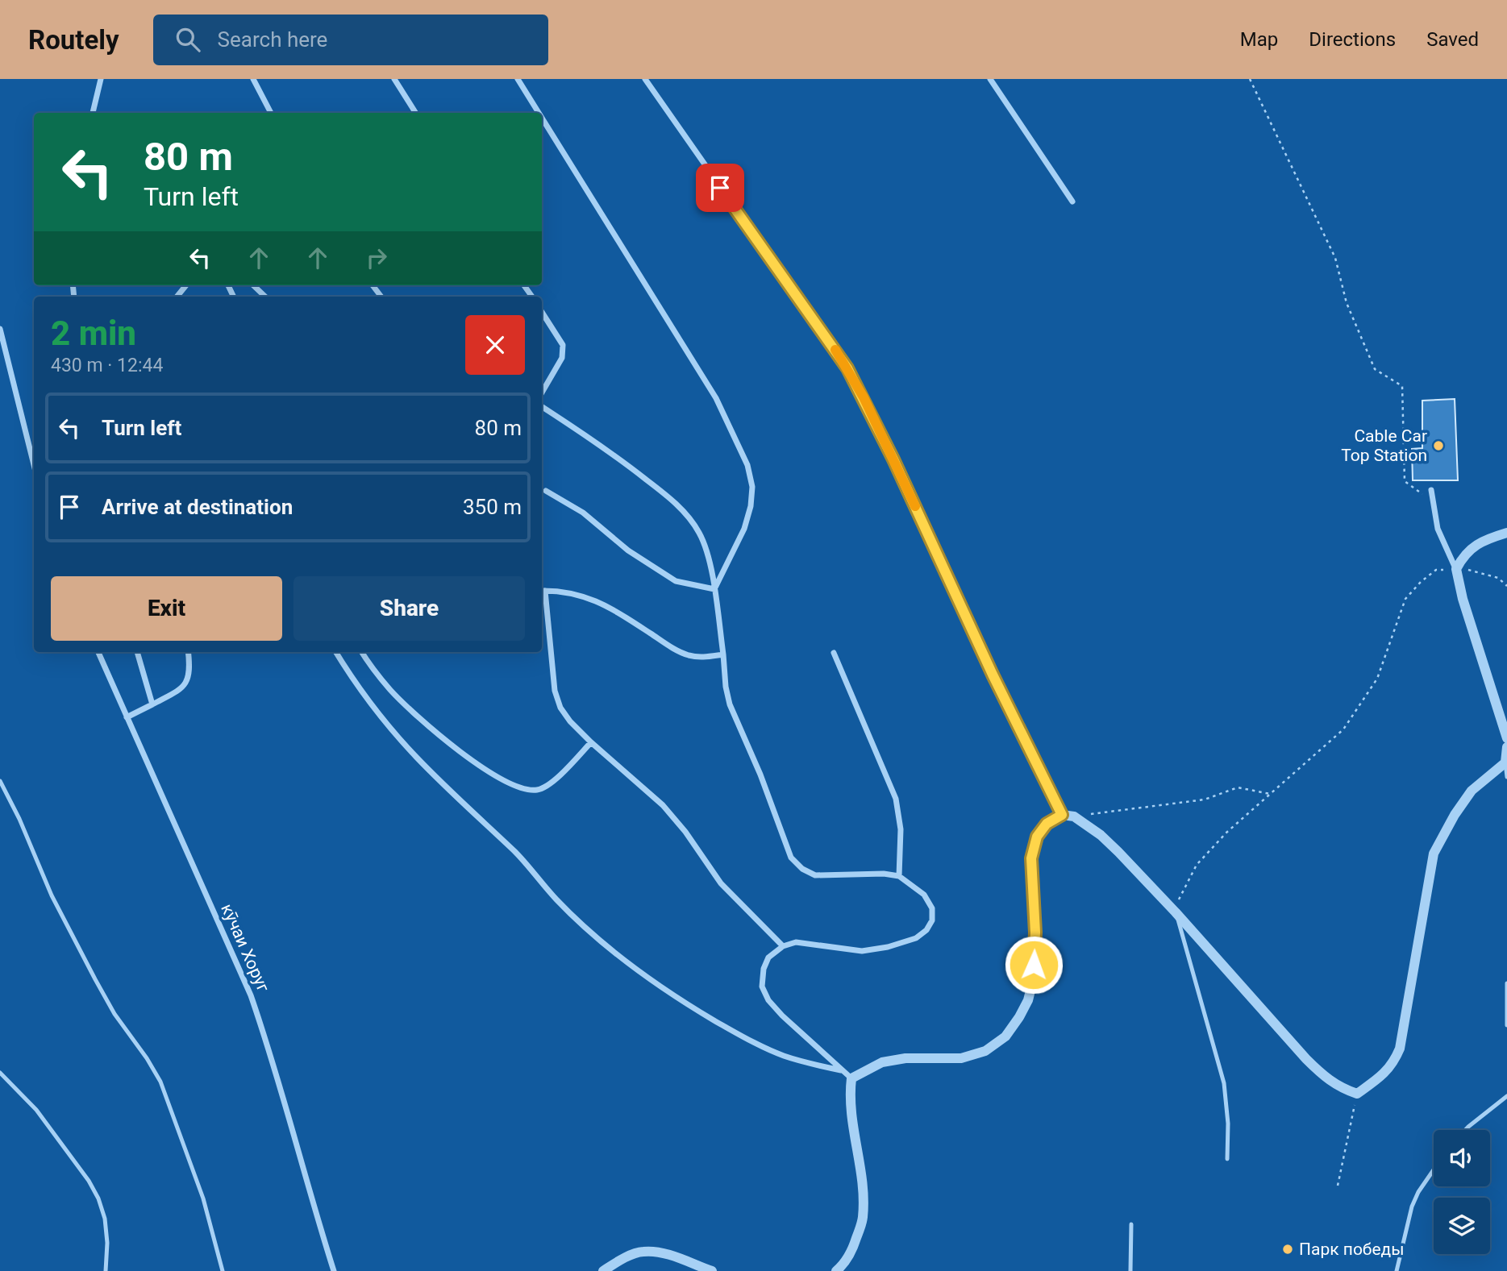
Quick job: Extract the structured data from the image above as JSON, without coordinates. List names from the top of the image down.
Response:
{
  "streets": {
    "street": ["кӯчаи Хоруг"]
  },
  "places": ["Cable Car Top Station", "Парк победы"],
  "page": {
    "header": "Routely",
    "search": "Search here",
    "nav": ["Map", "Directions", "Saved"],
    "turn": ["80 m", "Turn left"],
    "heading": ["2 min", "430 m · 12:44"],
    "list": [
      {
        "name": "Turn left",
        "value": "80 m"
      },
      {
        "name": "Arrive at destination",
        "value": "350 m"
      }
    ],
    "buttons": ["Exit", "Share"]
  }
}
